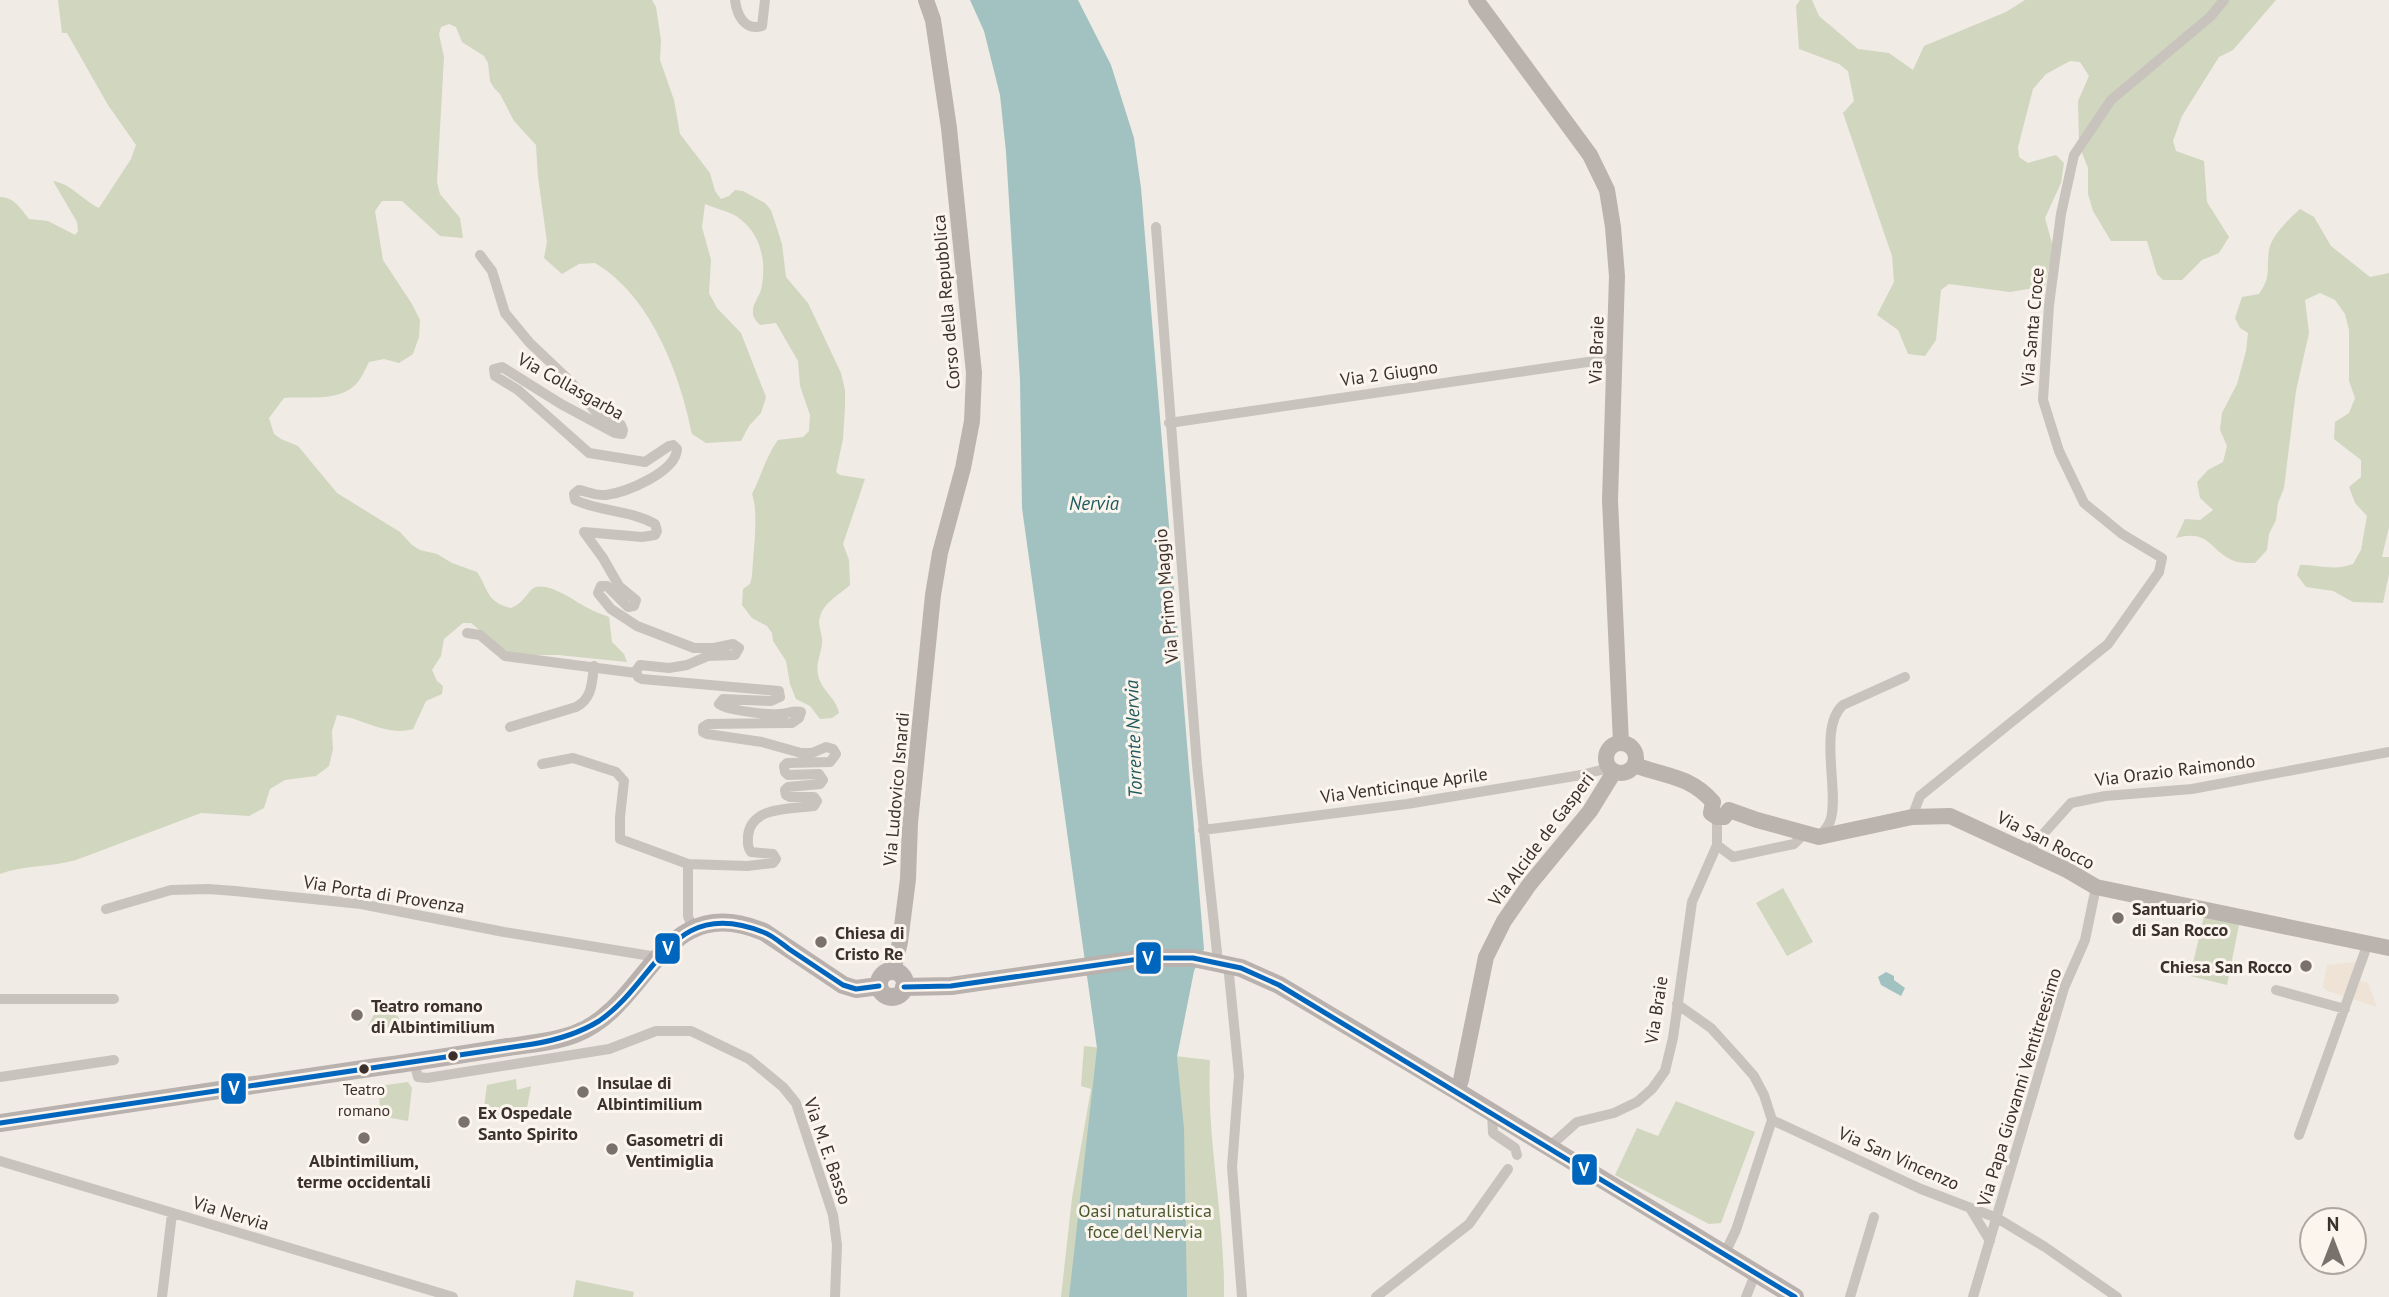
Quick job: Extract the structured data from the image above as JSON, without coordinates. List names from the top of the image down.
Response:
{
  "streets": {
    "street": [
      "Corso della Repubblica",
      "Via Santa Croce",
      "Via Braie",
      "Via 2 Giugno",
      "Via Collasgarba",
      "Via Primo Maggio",
      "Via Orazio Raimondo",
      "Via Venticinque Aprile",
      "Via Ludovico Isnardi",
      "Via Alcide de Gasperi",
      "Via San Rocco",
      "Via Porta di Provenza",
      "Via Papa Giovanni Ventitreesimo",
      "Via M. E. Basso",
      "Via San Vincenzo",
      "Via Nervia"
    ]
  },
  "crossings": [
    ["Corso della Repubblica", "Via Ludovico Isnardi"],
    ["Via Santa Croce", "Via San Rocco"],
    ["Via Braie", "Via 2 Giugno"],
    ["Via Braie", "Via Venticinque Aprile"],
    ["Via Braie", "Via Alcide de Gasperi"],
    ["Via 2 Giugno", "Via Primo Maggio"],
    ["Via Primo Maggio", "Via Venticinque Aprile"],
    ["Via Orazio Raimondo", "Via San Rocco"],
    ["Via Venticinque Aprile", "Via Alcide de Gasperi"],
    ["Via San Rocco", "Via Papa Giovanni Ventitreesimo"],
    ["Via Papa Giovanni Ventitreesimo", "Via San Vincenzo"]
  ],
  "water": ["Nervia", "Torrente Nervia"],
  "parks": ["Oasi naturalistica foce del Nervia"],
  "places": [
    "Santuario di San Rocco",
    "Chiesa di Cristo Re",
    "Chiesa San Rocco",
    "Teatro romano di Albintimilium",
    "Teatro romano",
    "Insulae di Albintimilium",
    "Ex Ospedale Santo Spirito",
    "Albintimilium, terme occidentali",
    "Gasometri di Ventimiglia"
  ],
  "lines": ["transit line V"],
  "north": "top"
}
